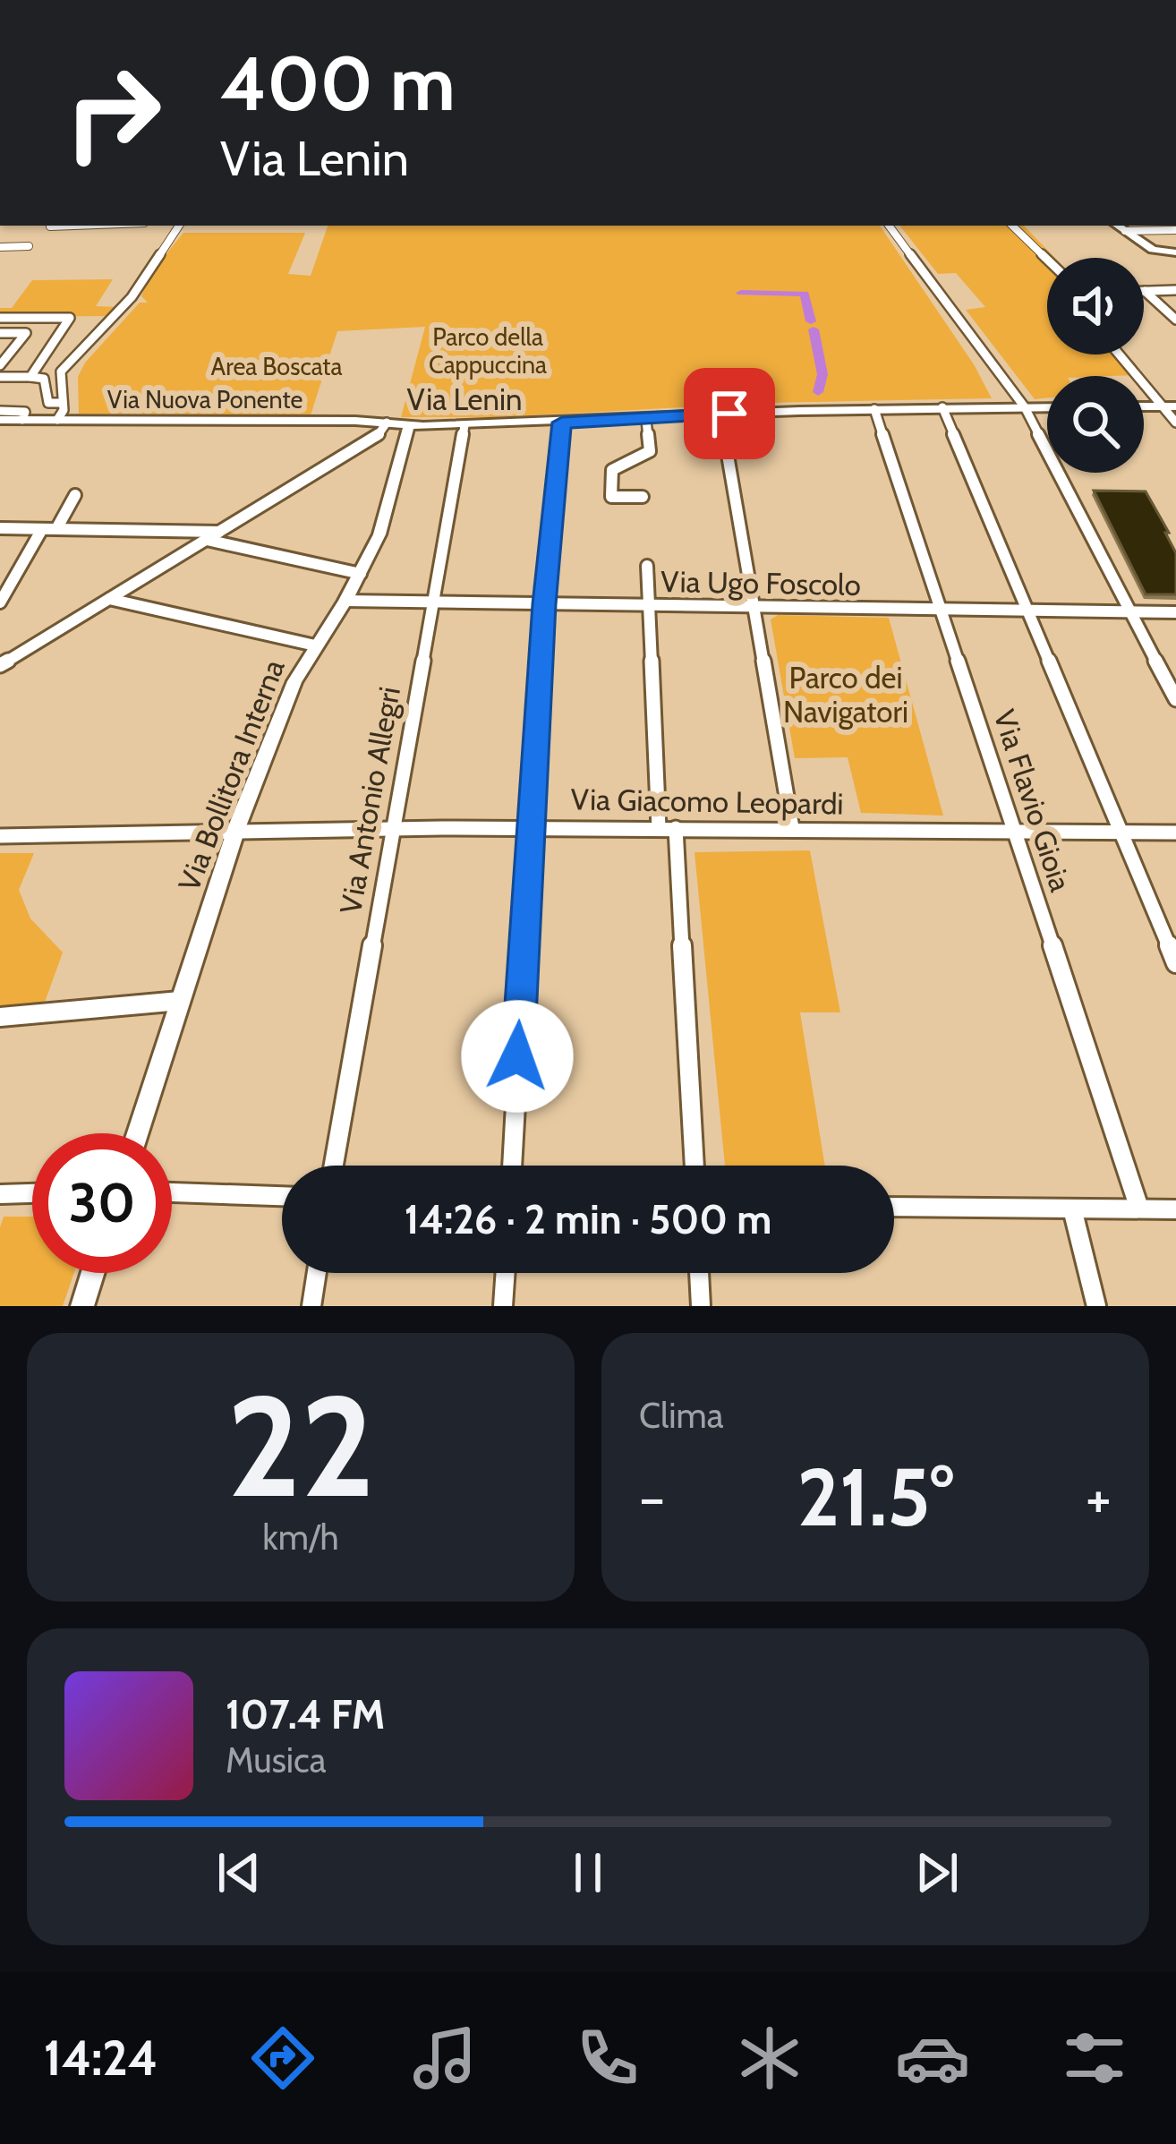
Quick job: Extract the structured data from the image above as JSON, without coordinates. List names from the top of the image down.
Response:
{
  "streets": {
    "street": [
      "Via Nuova Ponente",
      "Via Lenin",
      "Via Ugo Foscolo",
      "Via Bollitora Interna",
      "Via Antonio Allegri",
      "Via Flavio Gioia",
      "Via Giacomo Leopardi"
    ]
  },
  "crossings": [
    ["Via Nuova Ponente", "Via Lenin"],
    ["Via Lenin", "Via Bollitora Interna"],
    ["Via Lenin", "Via Antonio Allegri"],
    ["Via Lenin", "Via Flavio Gioia"],
    ["Via Ugo Foscolo", "Via Bollitora Interna"],
    ["Via Ugo Foscolo", "Via Antonio Allegri"],
    ["Via Ugo Foscolo", "Via Flavio Gioia"],
    ["Via Bollitora Interna", "Via Giacomo Leopardi"],
    ["Via Antonio Allegri", "Via Giacomo Leopardi"],
    ["Via Flavio Gioia", "Via Giacomo Leopardi"]
  ],
  "parks": ["Parco della Cappuccina", "Area Boscata", "Parco dei Navigatori"],
  "page": {
    "turn": ["400 m", "Via Lenin"],
    "limit": "30",
    "trip": "14:26 · 2 min · 500 m",
    "tile": [
      ["22", "km/h"],
      "Clima"
    ],
    "heat": ["−", "21.5°", "+"],
    "song": ["107.4 FM", "Musica"],
    "tabs": "14:24"
  }
}
